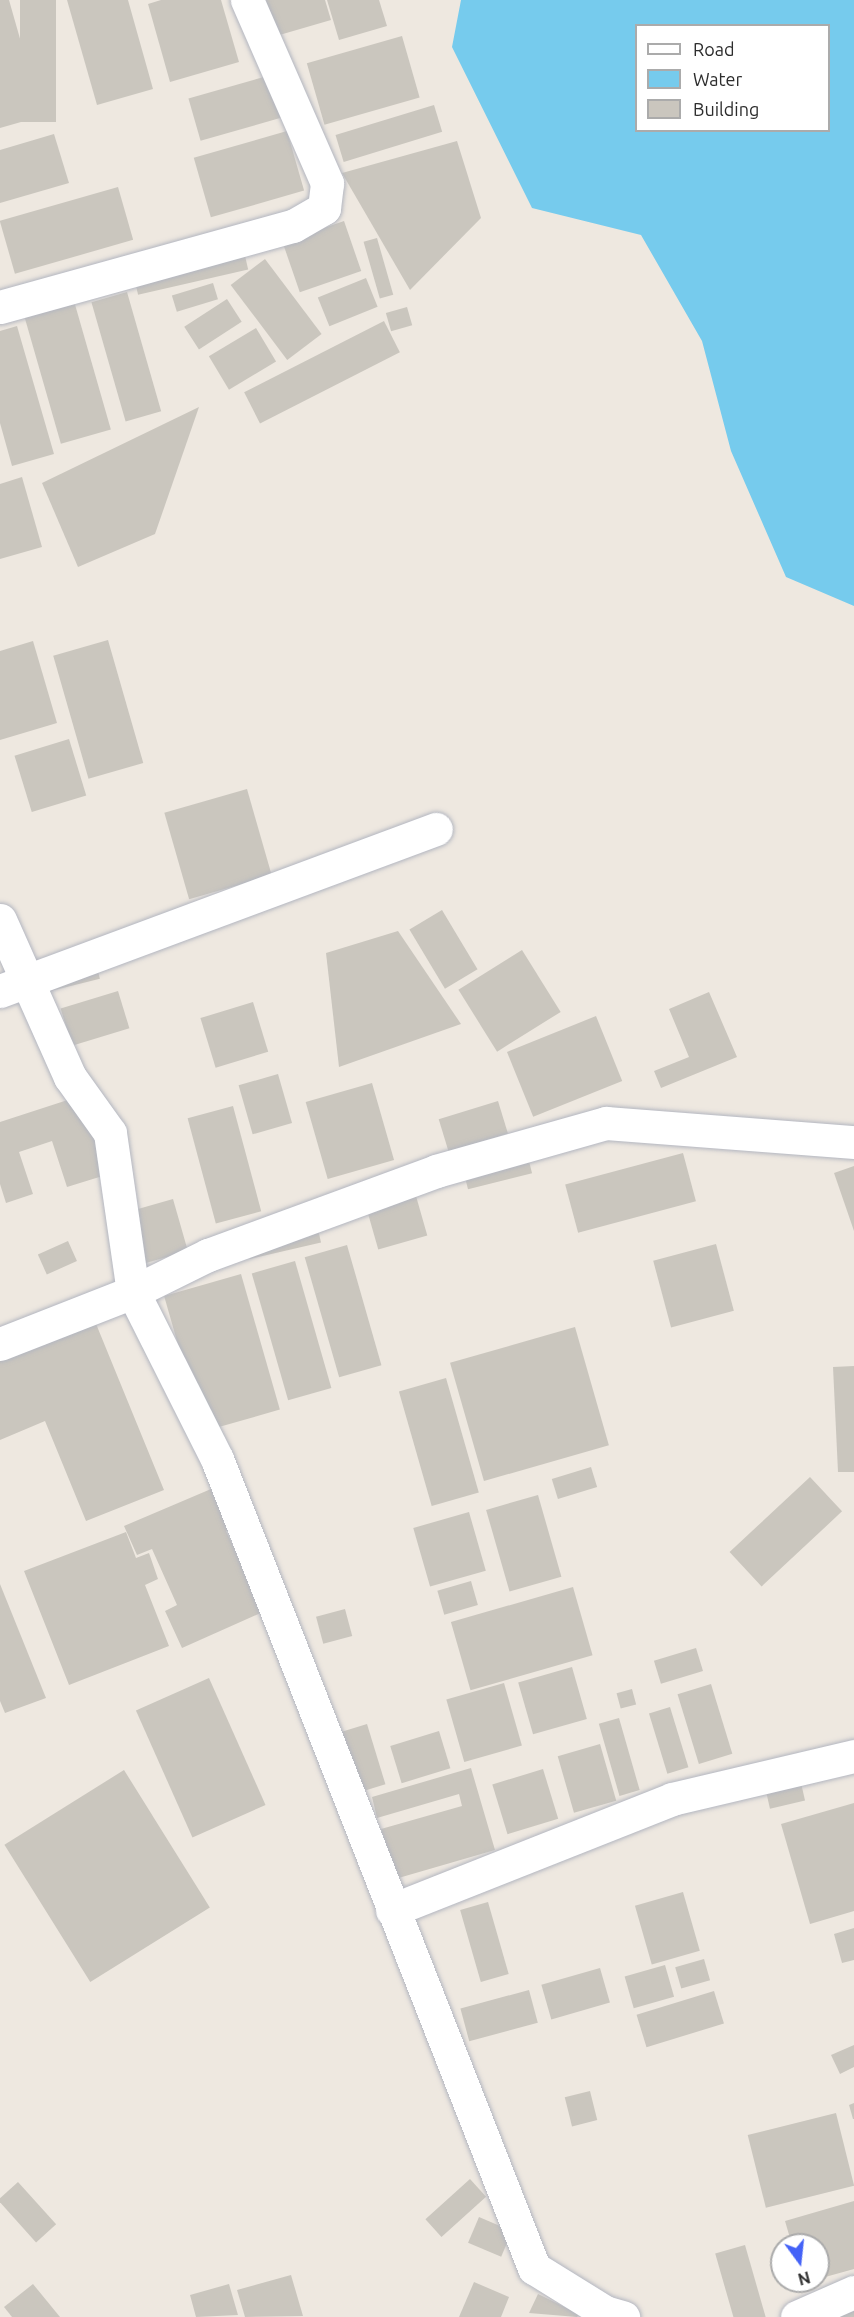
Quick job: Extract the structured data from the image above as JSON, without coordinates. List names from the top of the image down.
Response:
{
  "legend": ["Road", "Water", "Building"],
  "north": "bottom"
}
